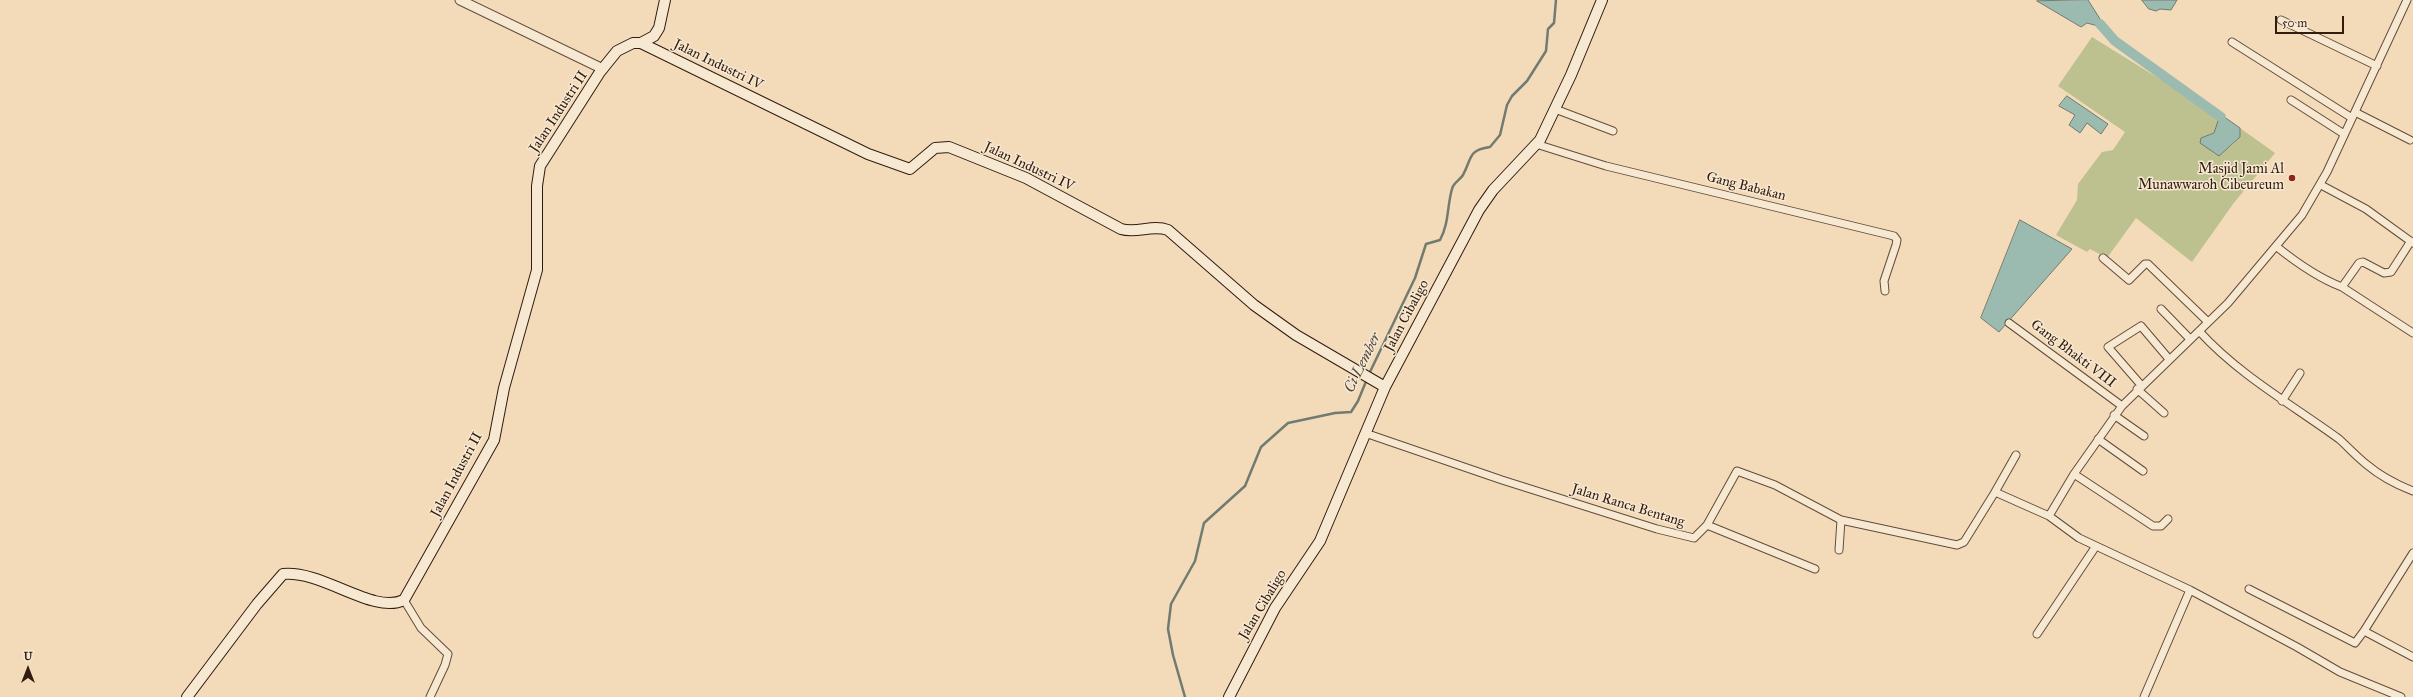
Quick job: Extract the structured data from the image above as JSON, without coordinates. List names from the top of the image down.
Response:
{
  "streets": {
    "main road": ["Jalan Industri IV", "Jalan Industri II", "Jalan Cibaligo"],
    "street": ["Gang Babakan", "Gang Bhakti VIII", "Jalan Ranca Bentang"]
  },
  "crossings": [
    ["Jalan Industri IV", "Jalan Industri II"],
    ["Jalan Industri IV", "Jalan Cibaligo"],
    ["Gang Babakan", "Jalan Cibaligo"],
    ["Jalan Cibaligo", "Jalan Ranca Bentang"]
  ],
  "water": ["Ci Lember"],
  "places": ["Masjid Jami Al Munawwaroh Cibeureum"],
  "scale_bar": "50 m",
  "north": "top"
}
